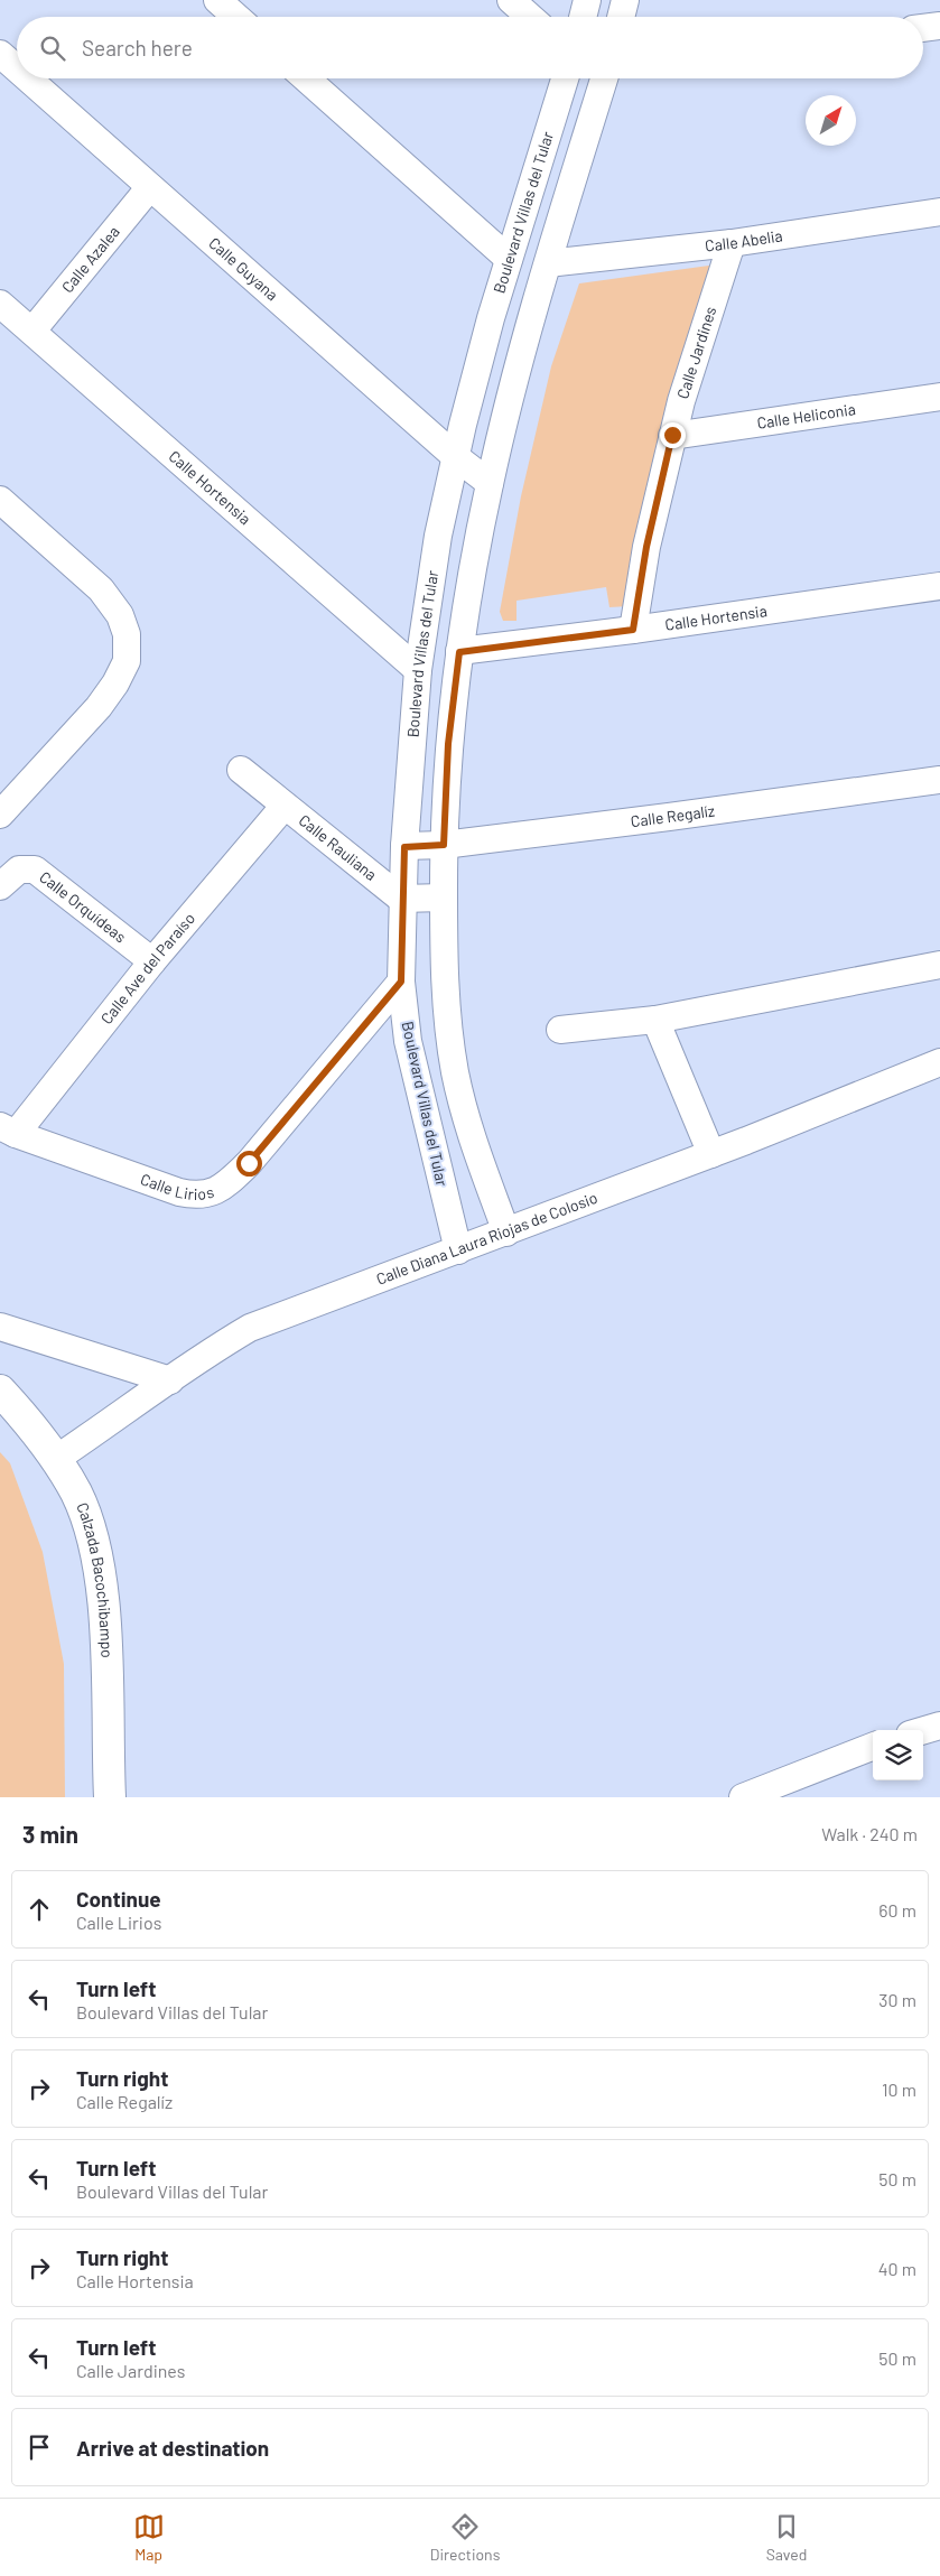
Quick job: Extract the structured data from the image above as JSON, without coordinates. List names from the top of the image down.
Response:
{
  "streets": {
    "street": [
      "Boulevard Villas del Tular",
      "Calle Abelia",
      "Calle Azalea",
      "Calle Guyana",
      "Calle Jardines",
      "Calle Heliconia",
      "Calle Hortensia",
      "Calle Regalíz",
      "Calle Rauliana",
      "Calle Orquídeas",
      "Calle Ave del Paraíso",
      "Calle Lirios",
      "Calle Diana Laura Riojas de Colosio",
      "Calzada Bacochibampo"
    ]
  },
  "crossings": [
    ["Boulevard Villas del Tular", "Calle Guyana"],
    ["Boulevard Villas del Tular", "Calle Hortensia"],
    ["Boulevard Villas del Tular", "Calle Regalíz"],
    ["Boulevard Villas del Tular", "Calle Rauliana"],
    ["Boulevard Villas del Tular", "Calle Lirios"],
    ["Boulevard Villas del Tular", "Calle Diana Laura Riojas de Colosio"],
    ["Calle Abelia", "Calle Jardines"],
    ["Calle Azalea", "Calle Guyana"],
    ["Calle Azalea", "Calle Hortensia"],
    ["Calle Jardines", "Calle Heliconia"],
    ["Calle Jardines", "Calle Hortensia"],
    ["Calle Rauliana", "Calle Ave del Paraíso"],
    ["Calle Orquídeas", "Calle Ave del Paraíso"],
    ["Calle Ave del Paraíso", "Calle Lirios"],
    ["Calle Diana Laura Riojas de Colosio", "Calzada Bacochibampo"]
  ],
  "north": "top right",
  "page": {
    "search": "Search here",
    "heading": ["3 min", "Walk · 240 m"],
    "list": [
      ["Continue", "Calle Lirios", "60 m"],
      ["Turn left", "Boulevard Villas del Tular", "30 m"],
      ["Turn right", "Calle Regalíz", "10 m"],
      ["Turn left", "Boulevard Villas del Tular", "50 m"],
      ["Turn right", "Calle Hortensia", "40 m"],
      ["Turn left", "Calle Jardines", "50 m"],
      "Arrive at destination"
    ],
    "nav": ["Map", "Directions", "Saved"]
  }
}
